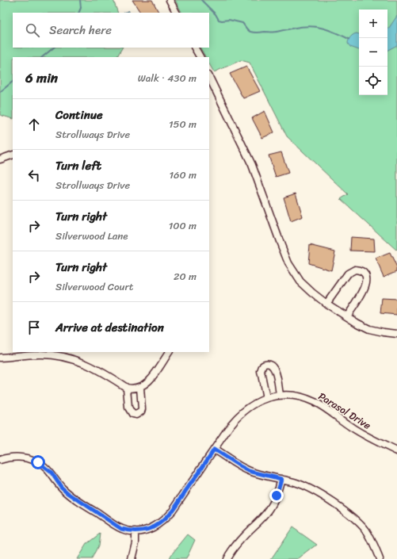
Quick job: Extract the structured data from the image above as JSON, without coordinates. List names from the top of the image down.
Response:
{
  "streets": {
    "street": ["Parasol Drive"]
  },
  "page": {
    "map_buttons": ["+", "−"],
    "search": "Search here",
    "heading": ["6 min", "Walk · 430 m"],
    "list": [
      ["Continue", "Strollways Drive", "150 m"],
      ["Turn left", "Strollways Drive", "160 m"],
      ["Turn right", "Silverwood Lane", "100 m"],
      ["Turn right", "Silverwood Court", "20 m"],
      "Arrive at destination"
    ]
  }
}
